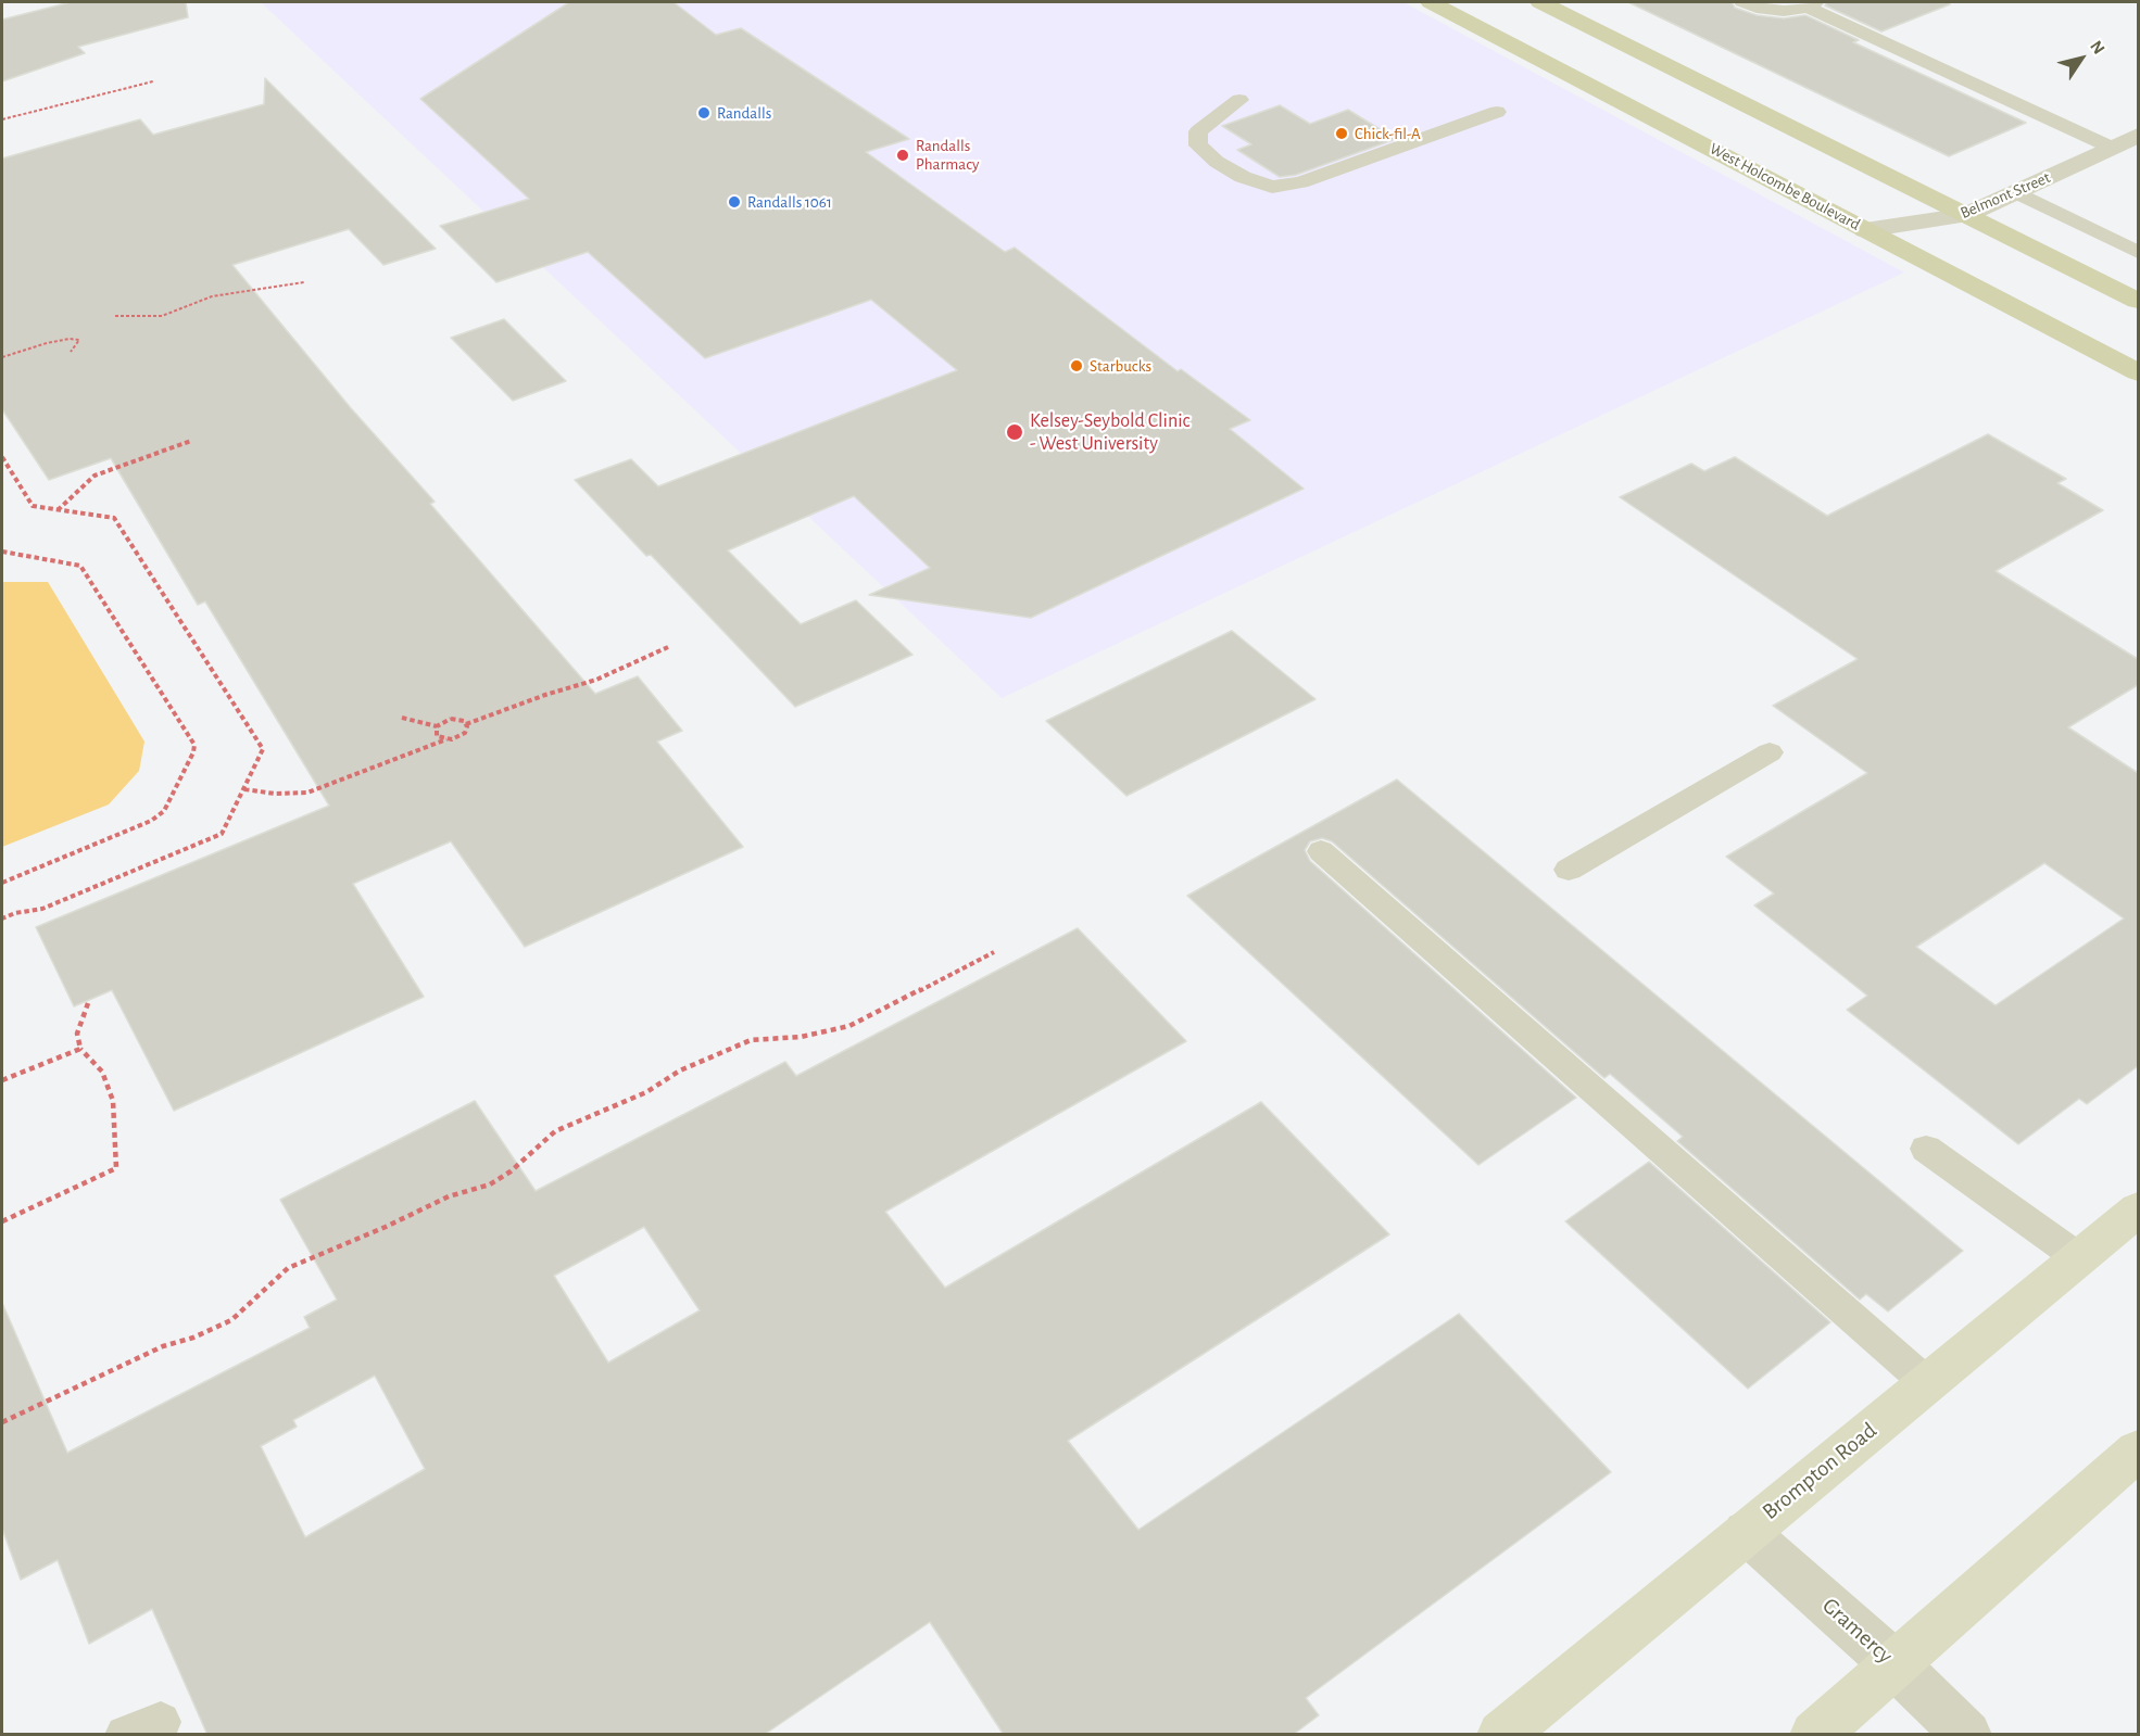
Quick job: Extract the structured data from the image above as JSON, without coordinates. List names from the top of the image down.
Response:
{
  "streets": {
    "main road": ["West Holcombe Boulevard"],
    "street": ["Belmont Street", "Brompton Road", "Gramercy"]
  },
  "crossings": [
    ["West Holcombe Boulevard", "Belmont Street"],
    ["Brompton Road", "Gramercy"]
  ],
  "places": [
    "Randalls",
    "Chick-fil-A",
    "Randalls Pharmacy",
    "Randalls 1061",
    "Starbucks",
    "Kelsey-Seybold Clinic - West University"
  ],
  "north": "top right"
}
